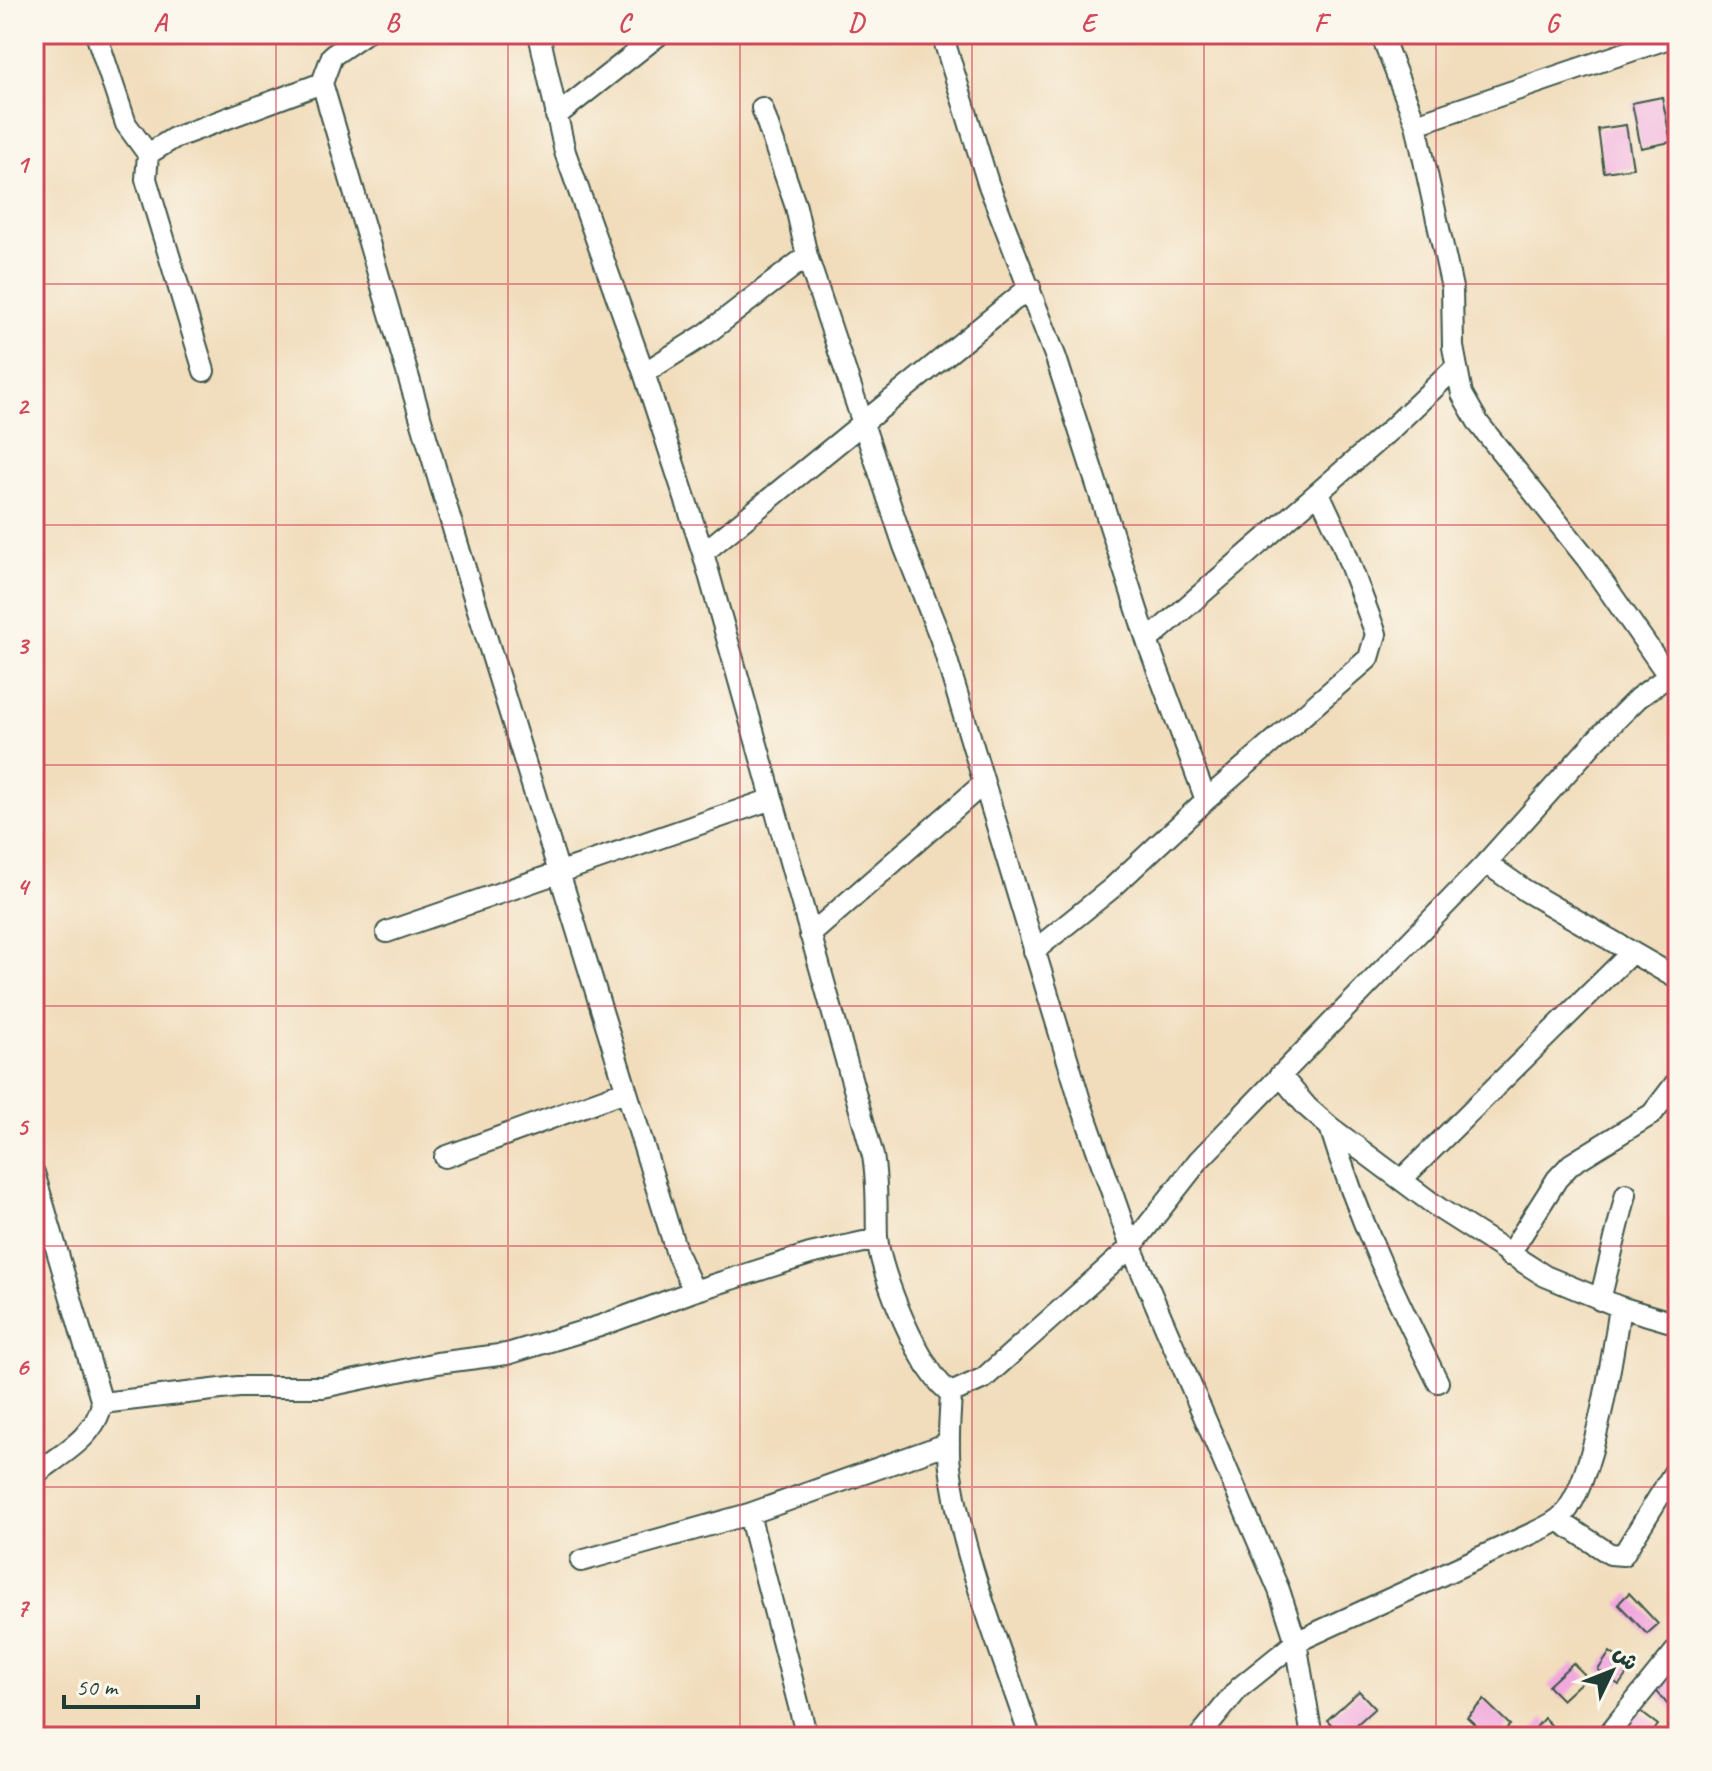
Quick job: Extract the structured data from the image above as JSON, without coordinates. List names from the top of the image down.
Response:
{
  "scale_bar": "50 m",
  "north": "top right",
  "grid": {
    "columns": [
      "A",
      "B",
      "C",
      "D",
      "E",
      "F",
      "G"
    ],
    "rows": [
      "1",
      "2",
      "3",
      "4",
      "5",
      "6",
      "7"
    ]
  }
}
